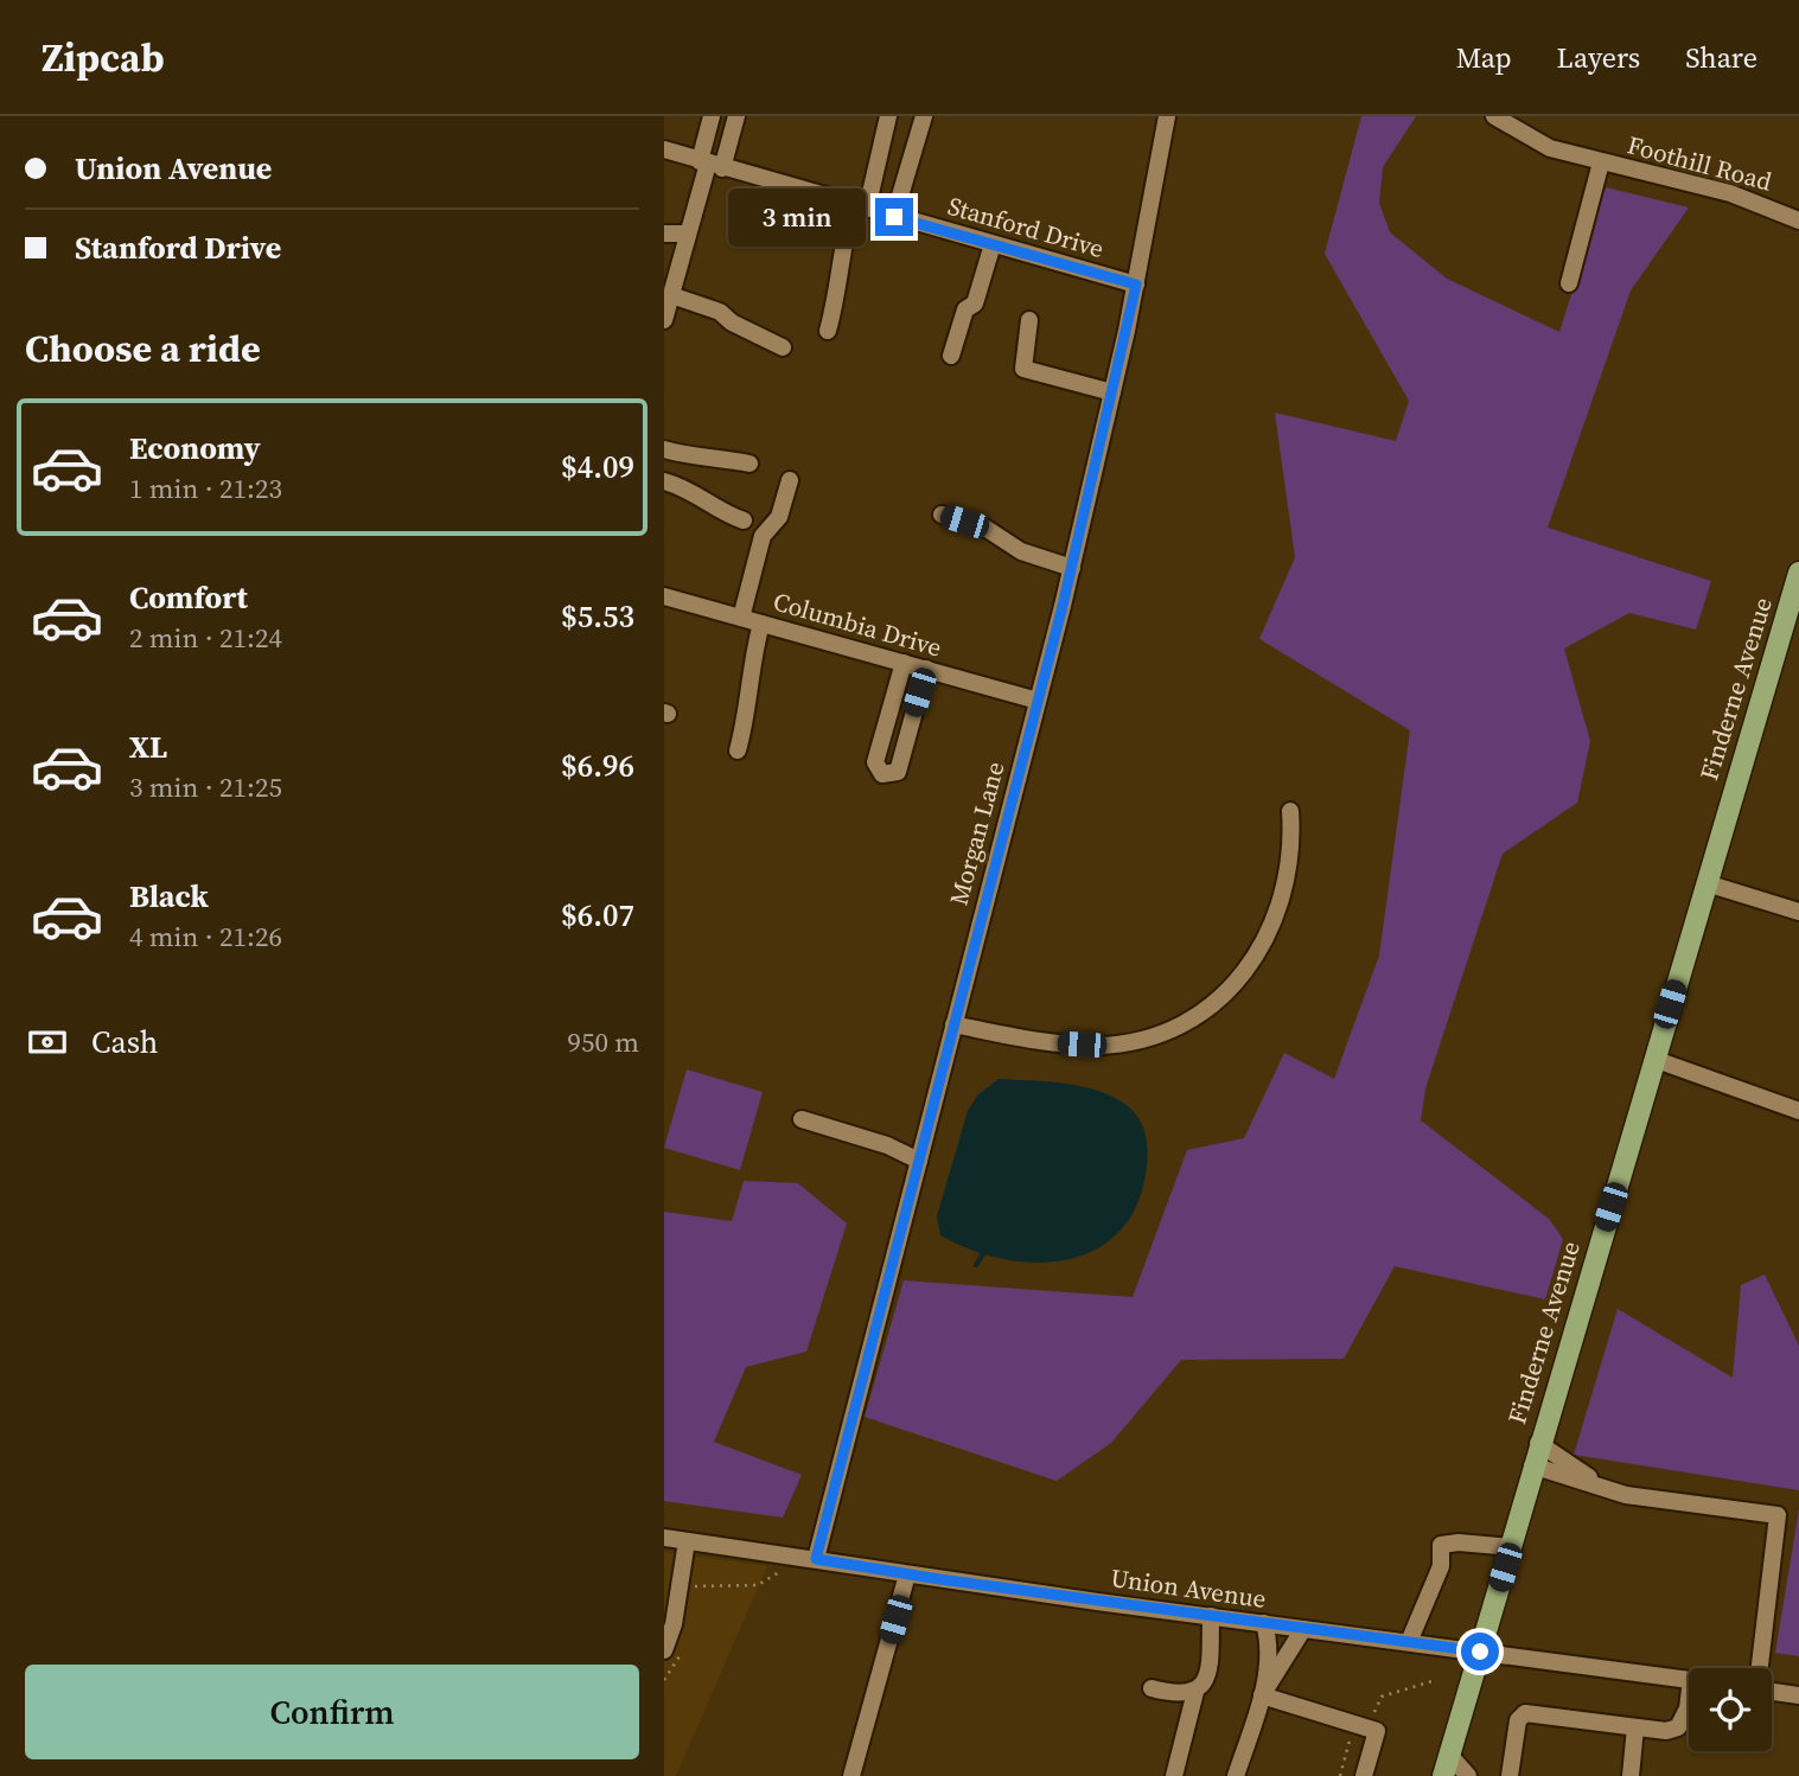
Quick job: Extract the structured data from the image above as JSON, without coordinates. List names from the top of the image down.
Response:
{
  "streets": {
    "main road": ["Finderne Avenue"],
    "street": [
      "Foothill Road",
      "Stanford Drive",
      "Columbia Drive",
      "Morgan Lane",
      "Union Avenue"
    ]
  },
  "crossings": [
    ["Stanford Drive", "Morgan Lane"],
    ["Columbia Drive", "Morgan Lane"],
    ["Finderne Avenue", "Union Avenue"],
    ["Morgan Lane", "Union Avenue"]
  ],
  "page": {
    "header": "Zipcab",
    "nav": ["Map", "Layers", "Share"],
    "banner": ["Union Avenue", "Stanford Drive"],
    "bubble": "3 min",
    "heading": "Choose a ride",
    "list": [
      {
        "name": "Economy",
        "note": "1 min · 21:23",
        "value": "$4.09"
      },
      {
        "name": "Comfort",
        "note": "2 min · 21:24",
        "value": "$5.53"
      },
      {
        "name": "XL",
        "note": "3 min · 21:25",
        "value": "$6.96"
      },
      {
        "name": "Black",
        "note": "4 min · 21:26",
        "value": "$6.07"
      }
    ],
    "pay": ["Cash", "950 m"],
    "buttons": "Confirm"
  }
}
